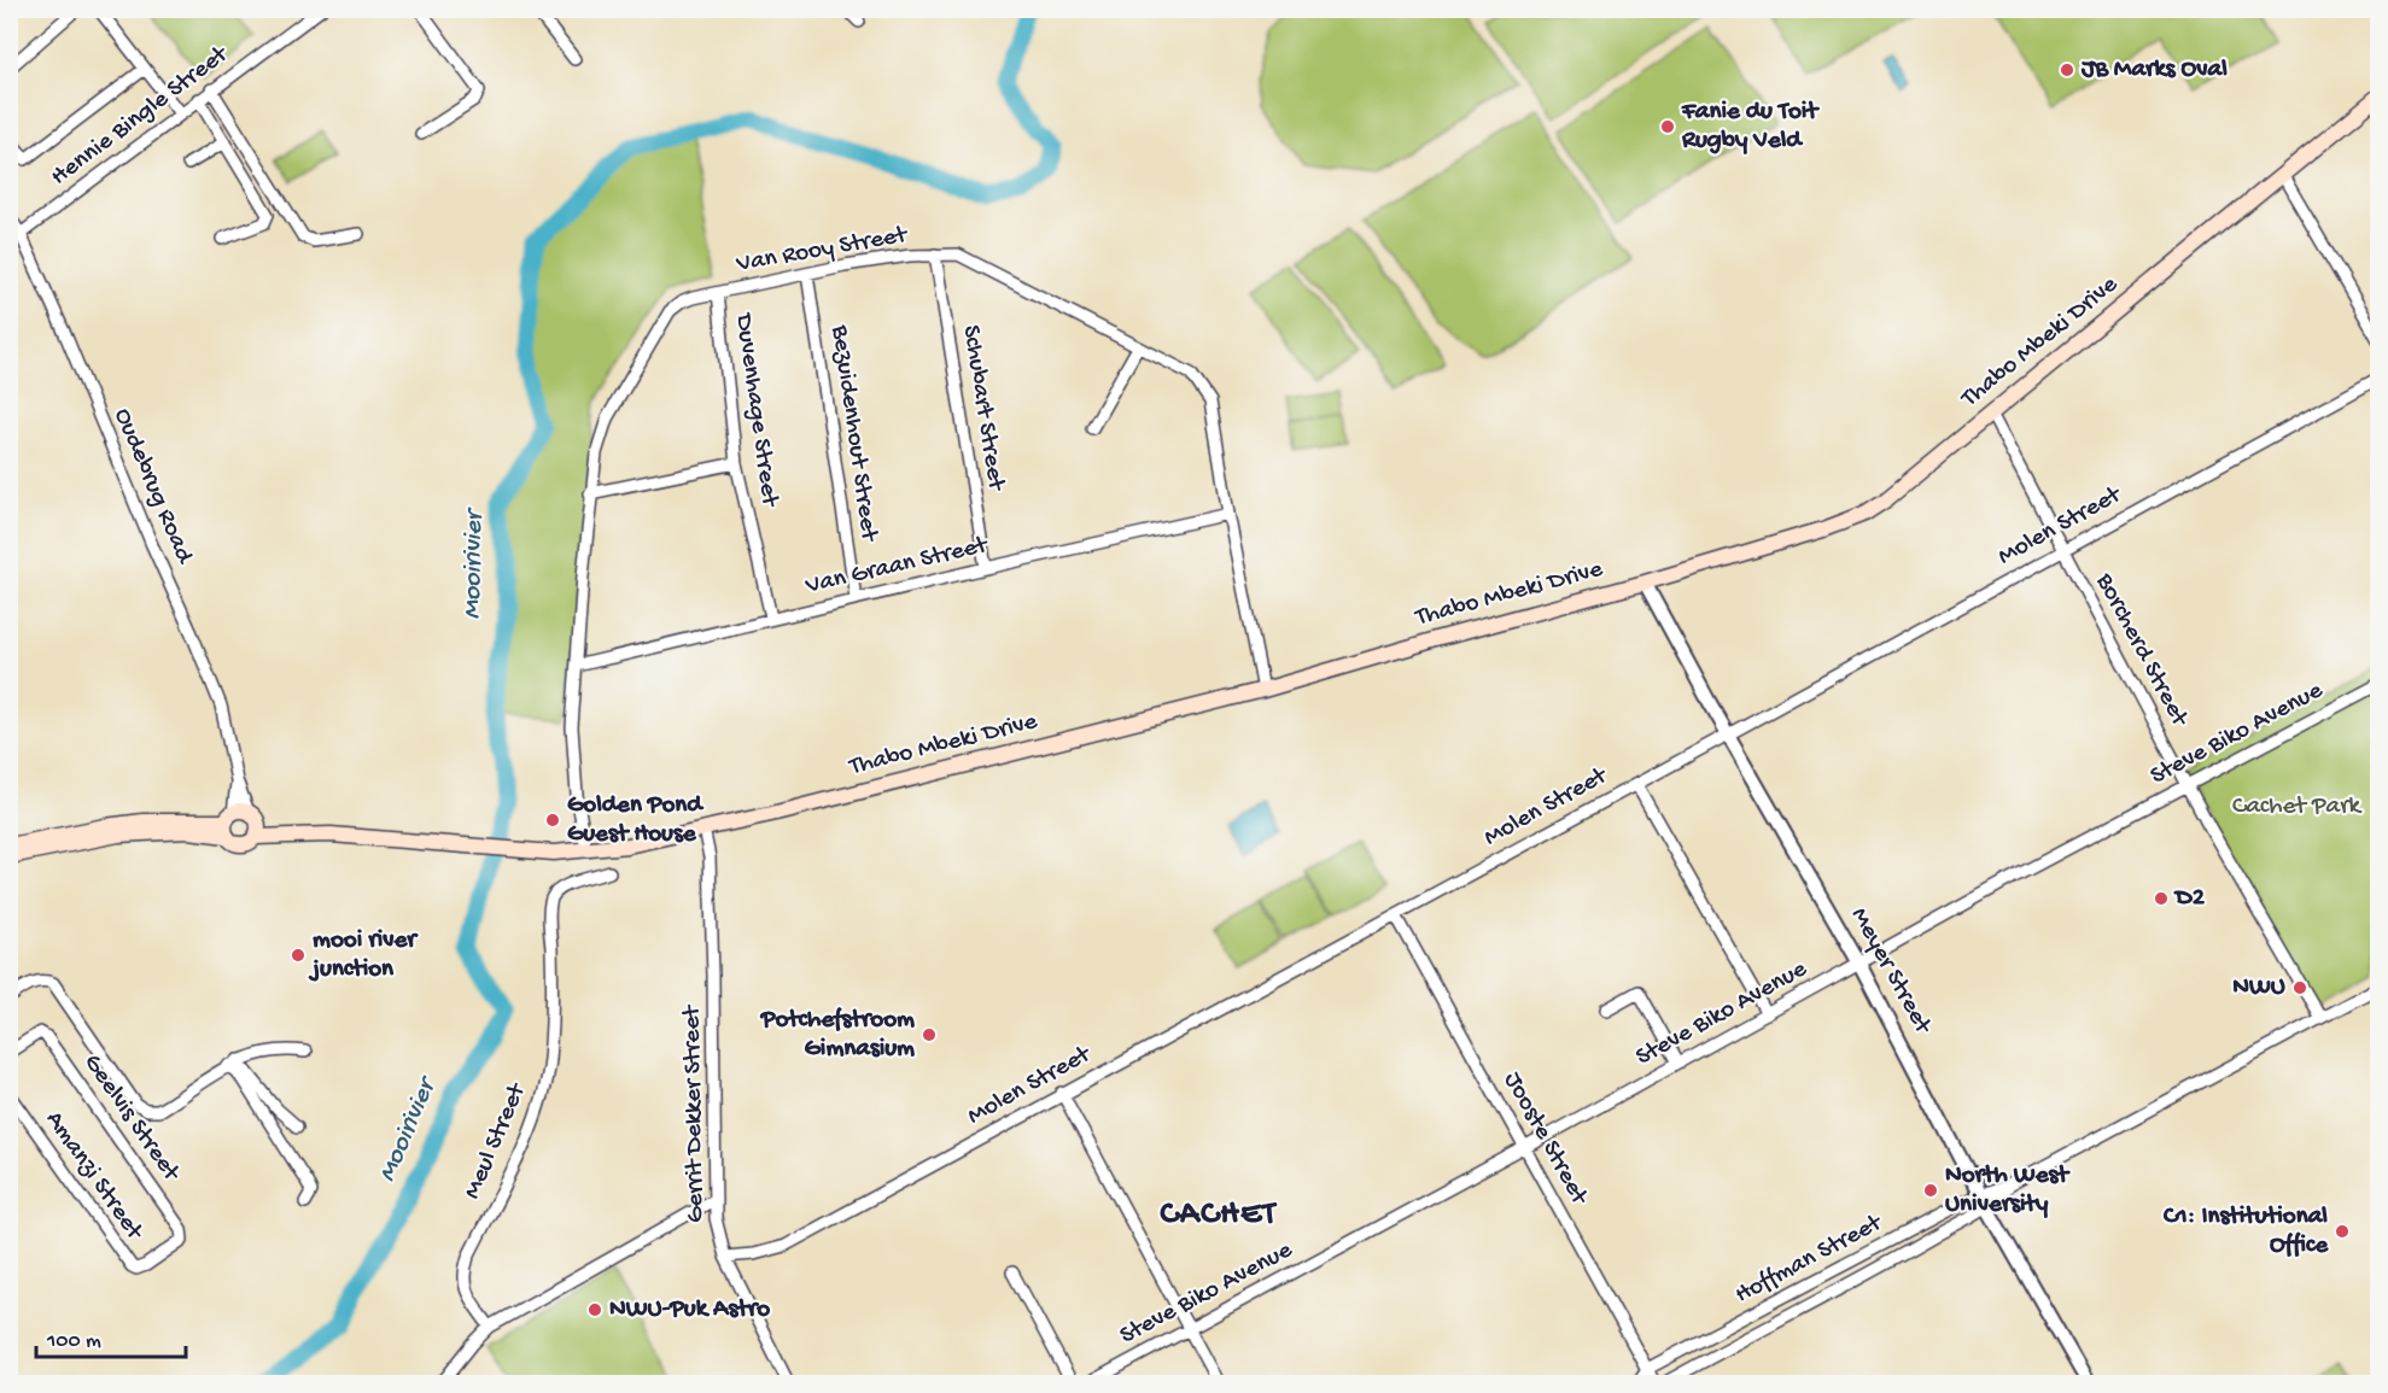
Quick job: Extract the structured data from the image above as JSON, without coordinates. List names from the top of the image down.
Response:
{
  "streets": {
    "main road": ["Thabo Mbeki Drive"],
    "street": [
      "Hennie Bingle Street",
      "Van Rooy Street",
      "Schubart Street",
      "Duvenhage Street",
      "Bezuidenhout Street",
      "Oudebrug Road",
      "Molen Street",
      "Van Graan Street",
      "Borcherd Street",
      "Steve Biko Avenue",
      "Meyer Street",
      "Gerrit Dekker Street",
      "Geelvis Street",
      "Jooste Street",
      "Meul Street",
      "Amanzi Street",
      "Hoffman Street"
    ]
  },
  "crossings": [
    ["Hennie Bingle Street", "Oudebrug Road"],
    ["Van Rooy Street", "Thabo Mbeki Drive"],
    ["Van Rooy Street", "Schubart Street"],
    ["Van Rooy Street", "Duvenhage Street"],
    ["Van Rooy Street", "Bezuidenhout Street"],
    ["Van Rooy Street", "Van Graan Street"],
    ["Thabo Mbeki Drive", "Oudebrug Road"],
    ["Thabo Mbeki Drive", "Borcherd Street"],
    ["Thabo Mbeki Drive", "Meyer Street"],
    ["Thabo Mbeki Drive", "Gerrit Dekker Street"],
    ["Schubart Street", "Van Graan Street"],
    ["Duvenhage Street", "Van Graan Street"],
    ["Bezuidenhout Street", "Van Graan Street"],
    ["Molen Street", "Borcherd Street"],
    ["Molen Street", "Meyer Street"],
    ["Molen Street", "Gerrit Dekker Street"],
    ["Molen Street", "Jooste Street"],
    ["Borcherd Street", "Steve Biko Avenue"],
    ["Borcherd Street", "Hoffman Street"],
    ["Steve Biko Avenue", "Meyer Street"],
    ["Steve Biko Avenue", "Jooste Street"],
    ["Meyer Street", "Hoffman Street"],
    ["Geelvis Street", "Amanzi Street"],
    ["Jooste Street", "Hoffman Street"]
  ],
  "districts": ["CACHET"],
  "water": ["Mooirivier"],
  "parks": ["Cachet Park"],
  "places": [
    "JB Marks Oval",
    "Fanie du Toit Rugby Veld",
    "Golden Pond Guest House",
    "D2",
    "mooi river junction",
    "NWU",
    "Potchefstroom Gimnasium",
    "North West University",
    "C1: Institutional Office",
    "NWU-Puk Astro"
  ],
  "scale_bar": "100 m"
}
